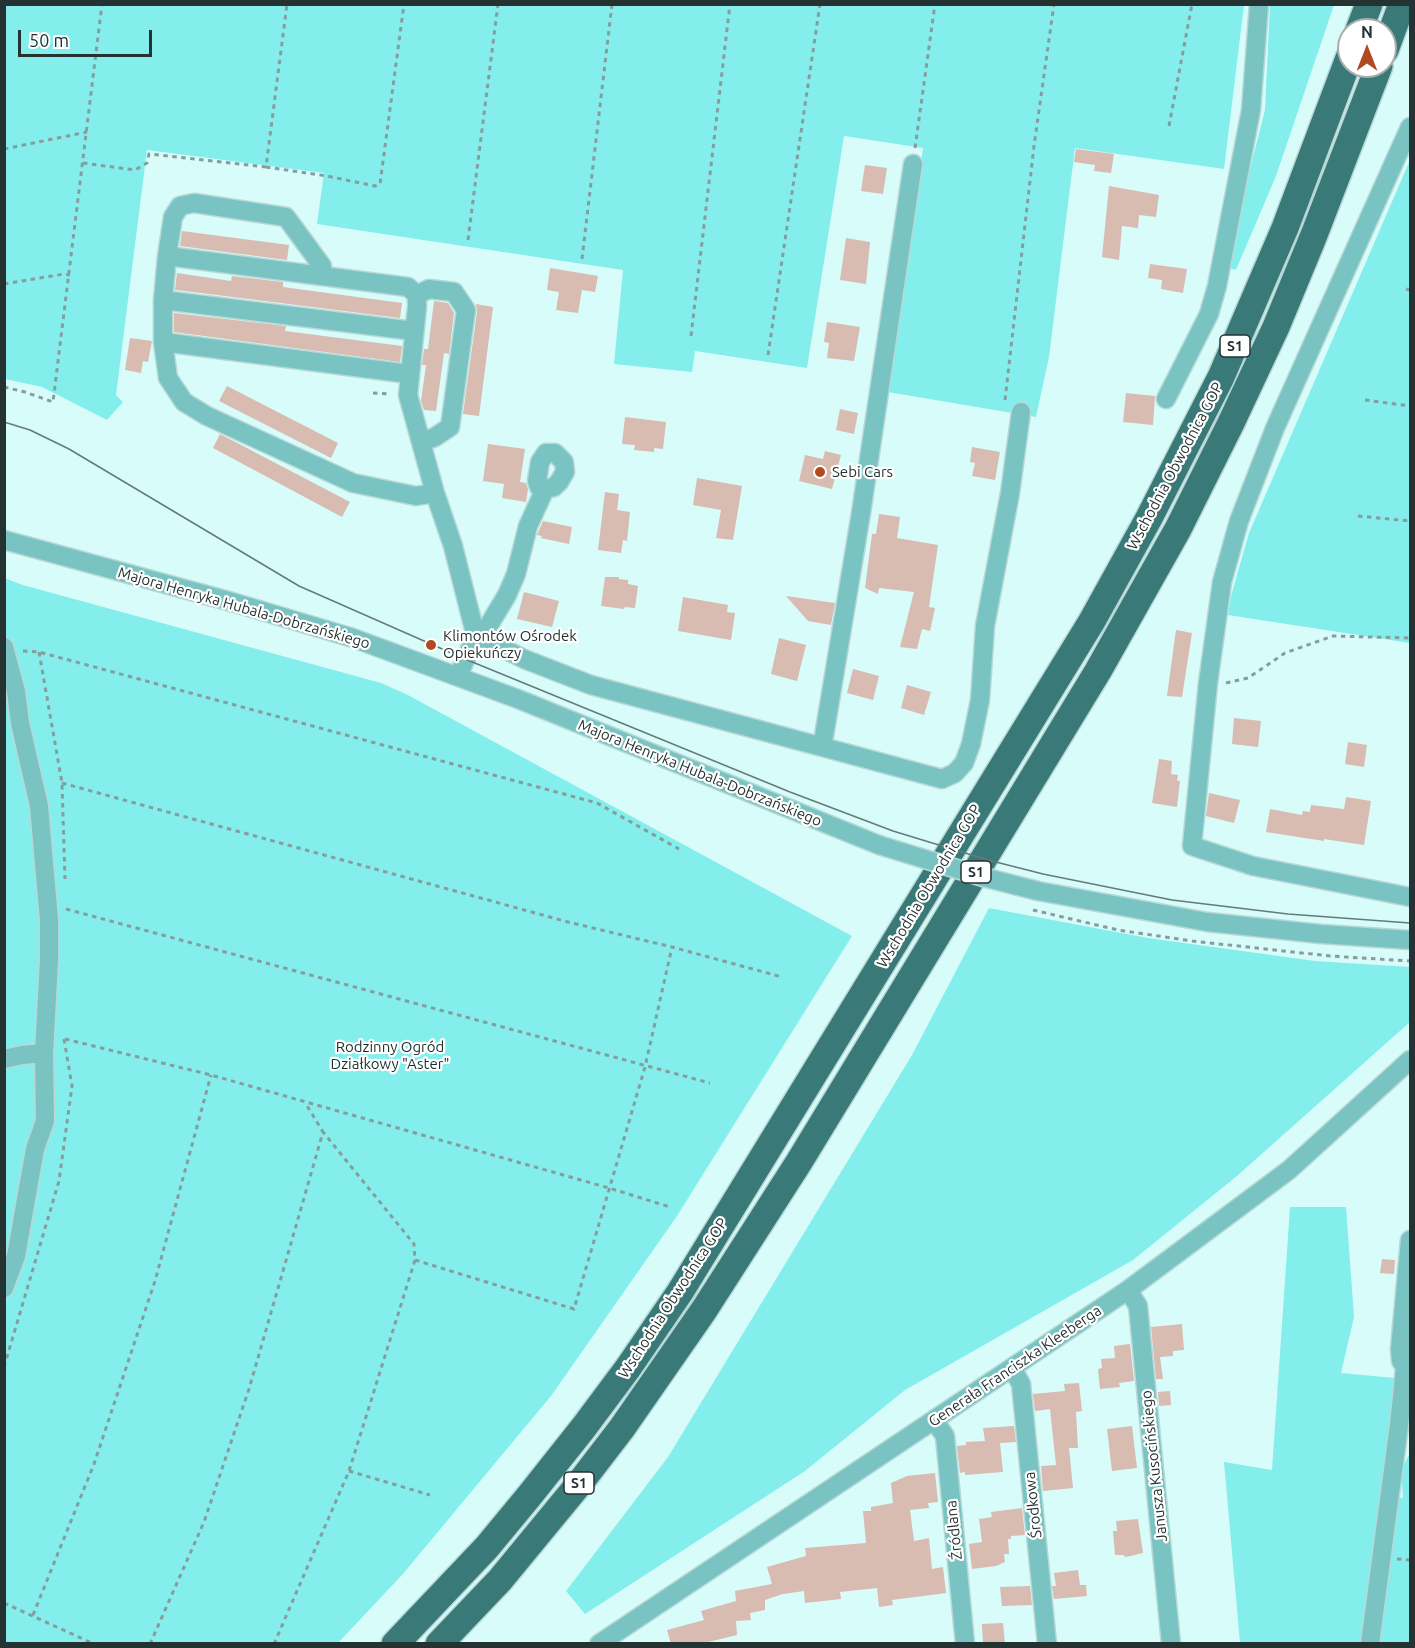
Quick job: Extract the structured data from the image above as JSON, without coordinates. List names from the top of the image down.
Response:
{
  "streets": {
    "highway": ["S1", "Wschodnia Obwodnica GOP"],
    "street": [
      "Majora Henryka Hubala-Dobrzańskiego",
      "Generała Franciszka Kleeberga",
      "Janusza Kusocińskiego",
      "Środkowa",
      "Źródlana"
    ]
  },
  "crossings": [
    ["Generała Franciszka Kleeberga", "Janusza Kusocińskiego"],
    ["Generała Franciszka Kleeberga", "Środkowa"],
    ["Generała Franciszka Kleeberga", "Źródlana"]
  ],
  "parks": ["Rodzinny Ogród Działkowy \"Aster\""],
  "places": ["Sebi Cars", "Klimontów Ośrodek Opiekuńczy"],
  "scale_bar": "50 m",
  "north": "top"
}
